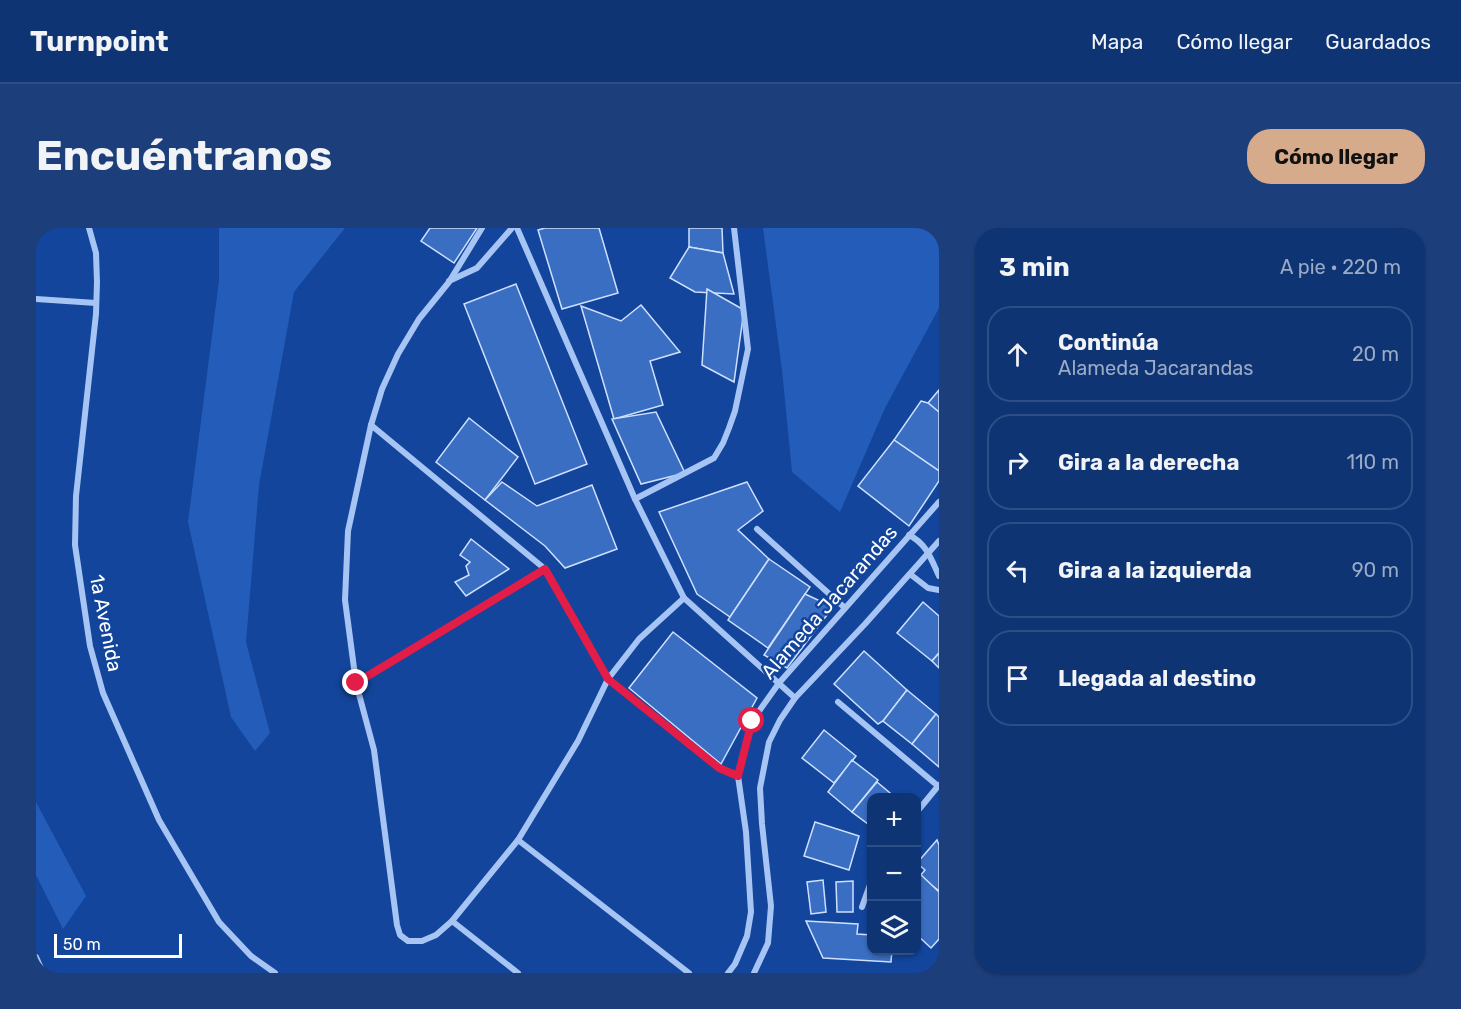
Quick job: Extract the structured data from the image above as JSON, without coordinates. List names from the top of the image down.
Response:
{
  "streets": {
    "street": ["Alameda Jacarandas", "1a Avenida"]
  },
  "scale_bar": "50 m",
  "page": {
    "header": "Turnpoint",
    "nav": ["Mapa", "Cómo llegar", "Guardados"],
    "buttons": "Cómo llegar",
    "title": "Encuéntranos",
    "heading": ["3 min", "A pie · 220 m"],
    "list": [
      ["Continúa", "Alameda Jacarandas", "20 m"],
      ["Gira a la derecha", "110 m"],
      ["Gira a la izquierda", "90 m"],
      "Llegada al destino"
    ],
    "map_buttons": ["+", "−"],
    "scale": "50 m"
  }
}
